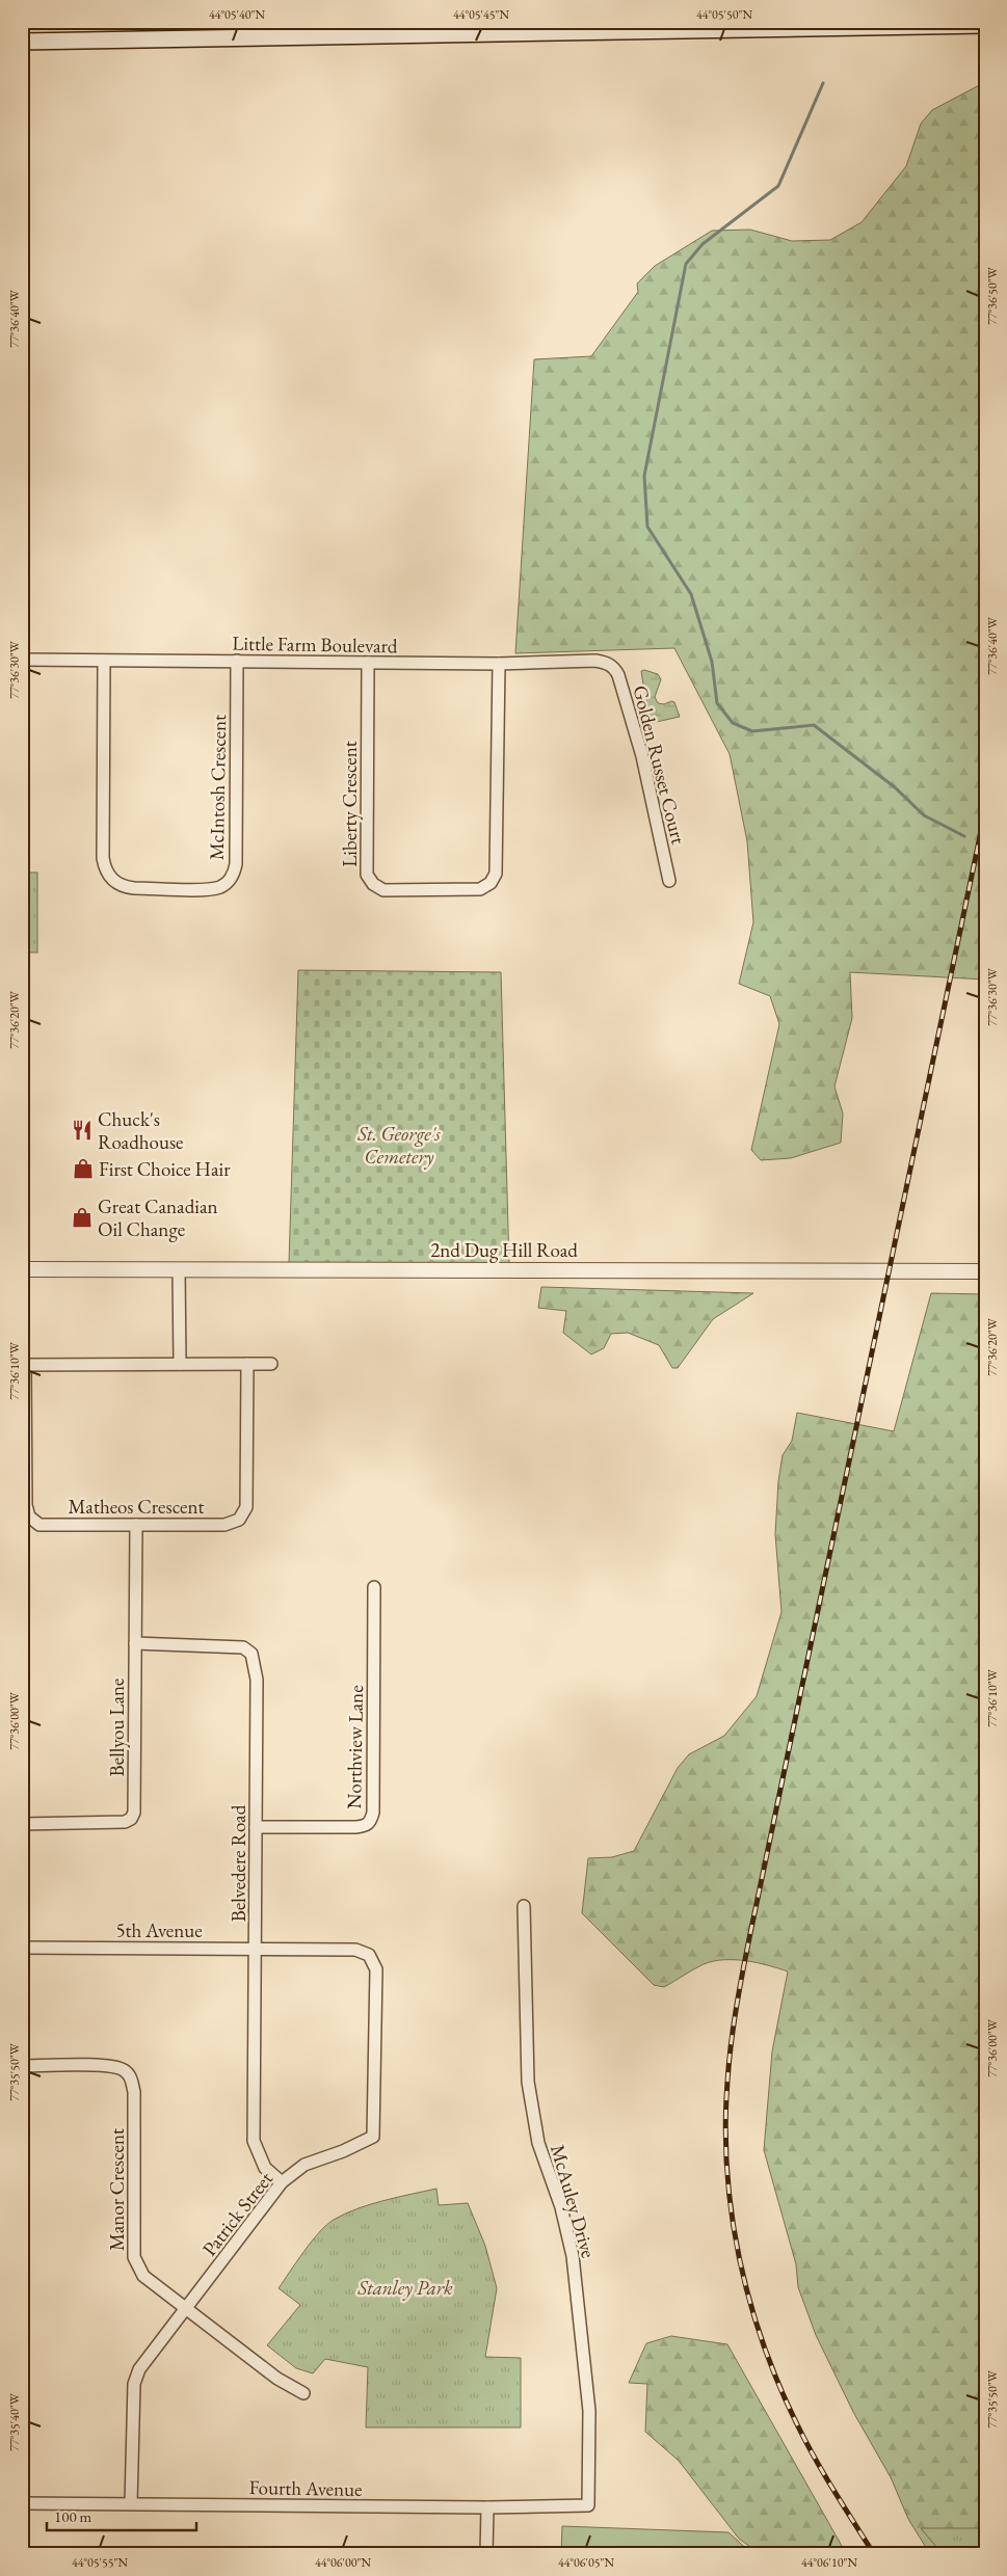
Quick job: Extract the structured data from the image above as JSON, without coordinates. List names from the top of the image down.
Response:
{
  "streets": {
    "street": [
      "Little Farm Boulevard",
      "Golden Russet Court",
      "McIntosh Crescent",
      "Liberty Crescent",
      "2nd Dug Hill Road",
      "Matheos Crescent",
      "Bellyou Lane",
      "Northview Lane",
      "Belvedere Road",
      "5th Avenue",
      "Manor Crescent",
      "McAuley Drive",
      "Patrick Street",
      "Fourth Avenue"
    ]
  },
  "crossings": [
    ["Little Farm Boulevard", "Golden Russet Court"],
    ["Little Farm Boulevard", "McIntosh Crescent"],
    ["Little Farm Boulevard", "Liberty Crescent"],
    ["Matheos Crescent", "Bellyou Lane"],
    ["Bellyou Lane", "Belvedere Road"],
    ["Northview Lane", "Belvedere Road"],
    ["Belvedere Road", "5th Avenue"],
    ["Belvedere Road", "Patrick Street"],
    ["5th Avenue", "Patrick Street"],
    ["Manor Crescent", "Patrick Street"],
    ["McAuley Drive", "Fourth Avenue"],
    ["Patrick Street", "Fourth Avenue"]
  ],
  "parks": ["St. George's Cemetery", "Stanley Park"],
  "places": {
    "restaurant": ["Chuck's Roadhouse"],
    "shop": ["First Choice Hair", "Great Canadian Oil Change"]
  },
  "scale_bar": "100 m",
  "coordinates": [
    "44°05'40\"N",
    "44°05'45\"N",
    "44°05'50\"N",
    "77°36'50\"W",
    "77°36'40\"W",
    "77°36'30\"W",
    "77°36'20\"W",
    "77°36'10\"W",
    "77°36'00\"W",
    "77°35'50\"W",
    "77°35'40\"W",
    "44°05'55\"N",
    "44°06'00\"N",
    "44°06'05\"N",
    "44°06'10\"N"
  ]
}
